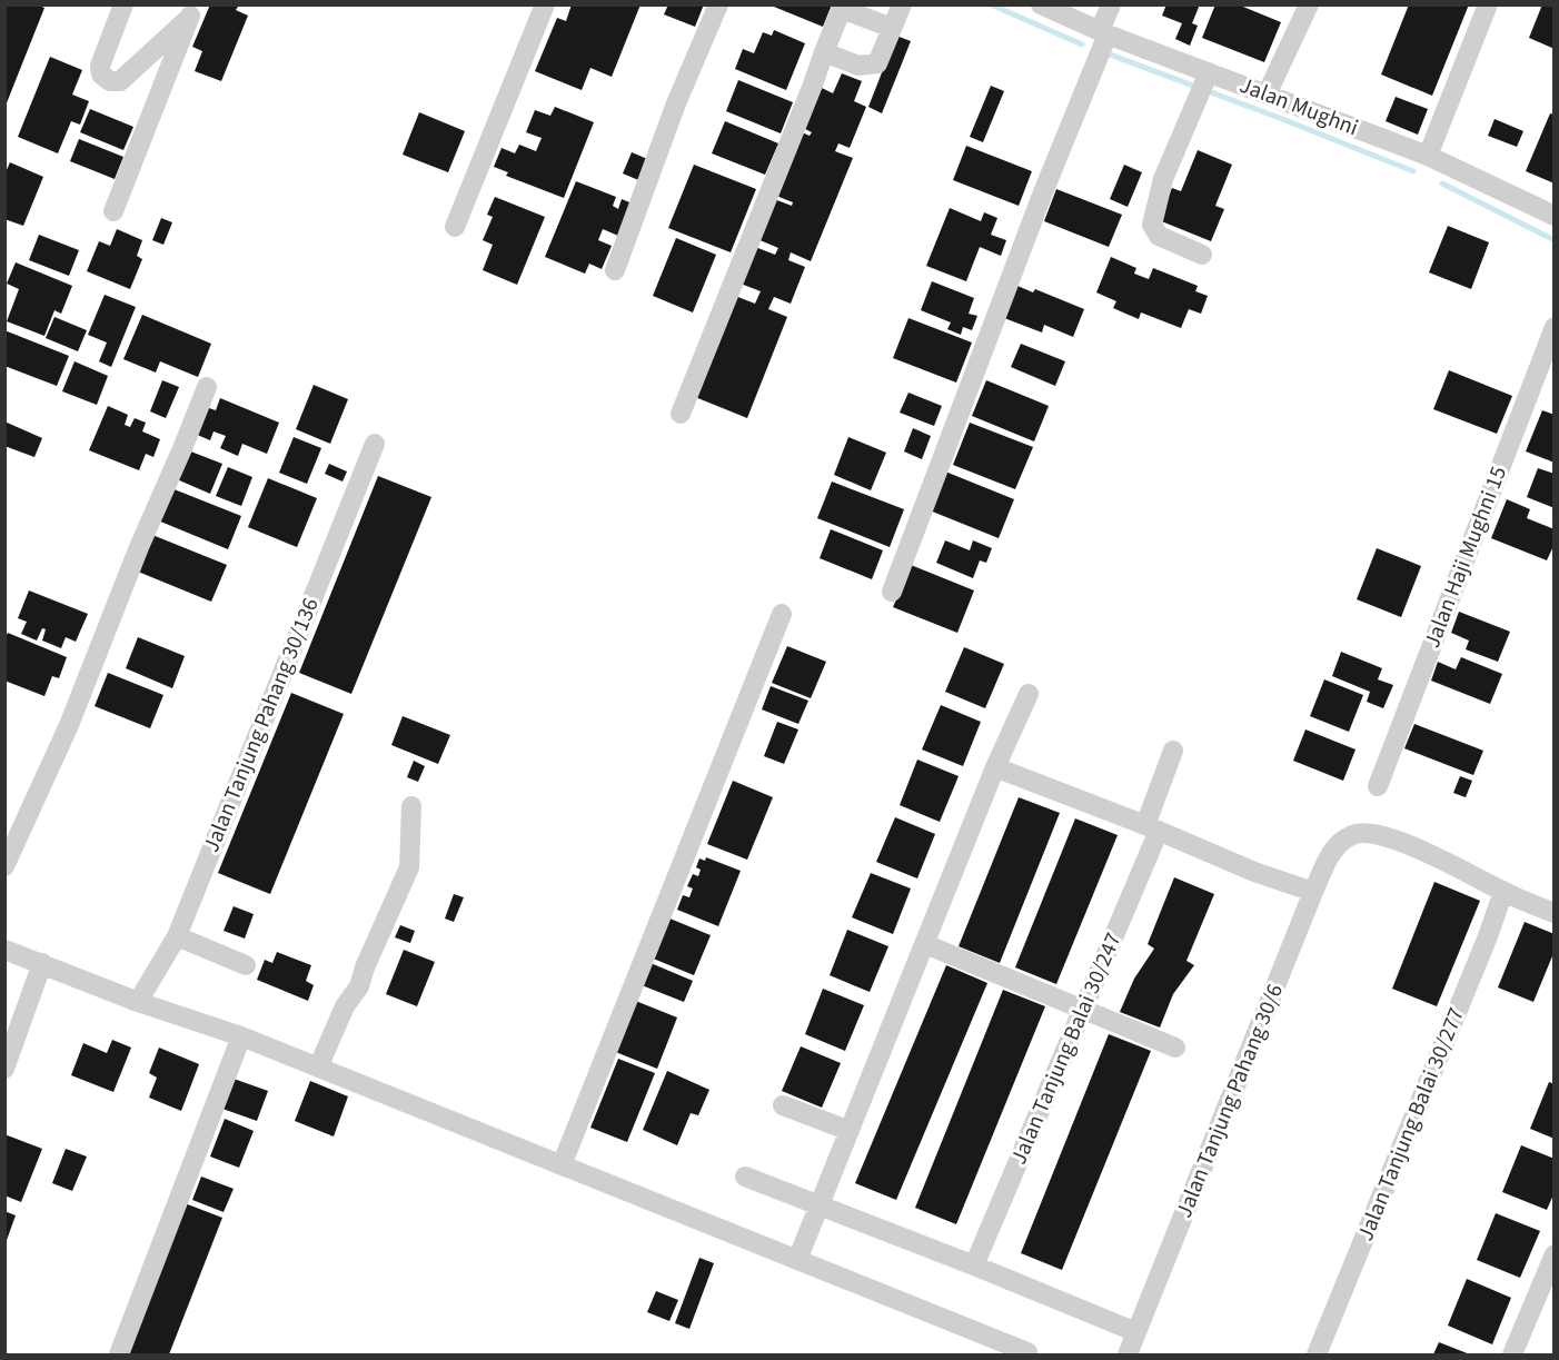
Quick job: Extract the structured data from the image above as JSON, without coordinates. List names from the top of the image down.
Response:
{
  "streets": {
    "street": [
      "Jalan Mughni",
      "Jalan Haji Mughni 15",
      "Jalan Tanjung Pahang 30/136",
      "Jalan Tanjung Balai 30/247",
      "Jalan Tanjung Pahang 30/6",
      "Jalan Tanjung Balai 30/277"
    ]
  },
  "crossings": [
    ["Jalan Tanjung Pahang 30/6", "Jalan Tanjung Balai 30/277"]
  ]
}
